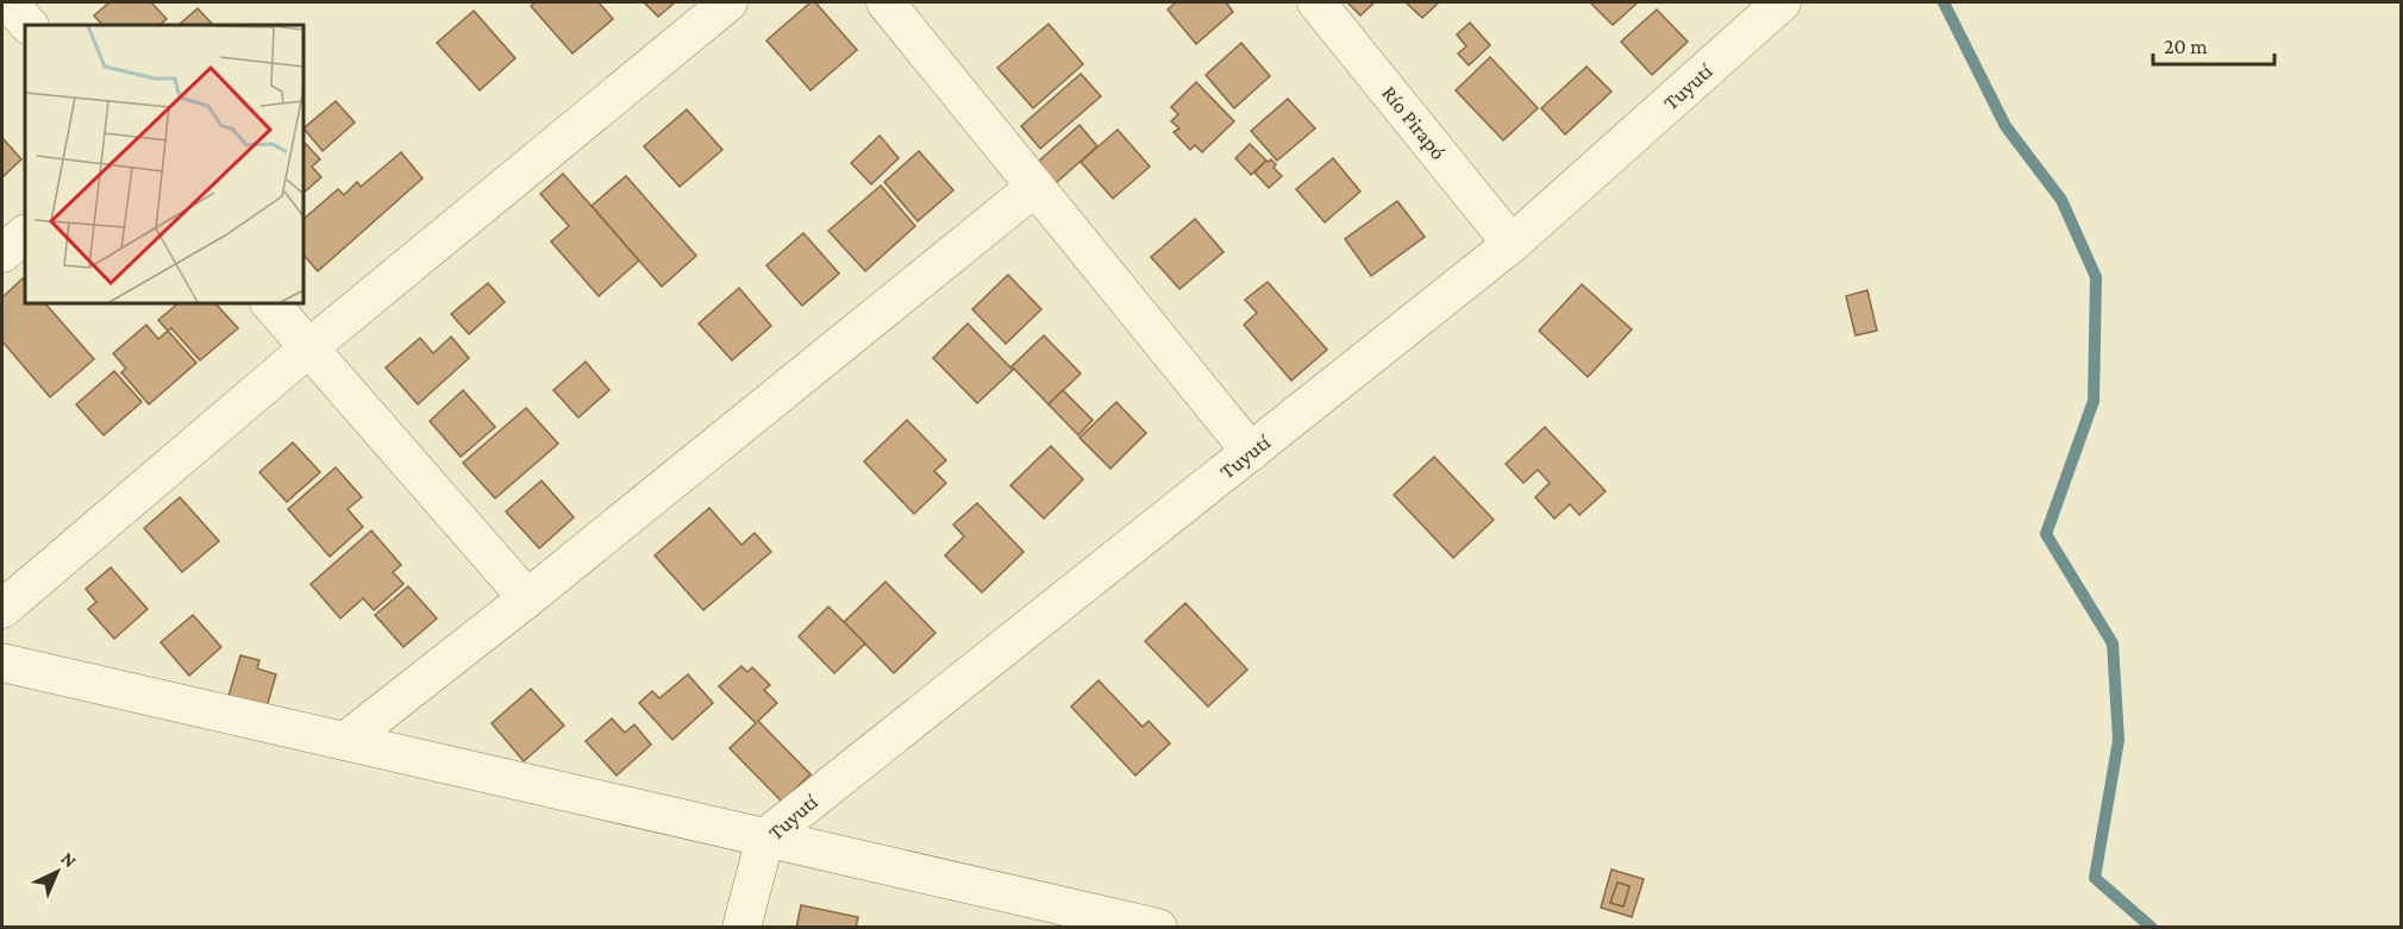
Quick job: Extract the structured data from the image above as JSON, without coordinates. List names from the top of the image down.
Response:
{
  "streets": {
    "street": ["Tuyutí", "Río Pirapó"]
  },
  "crossings": [
    ["Tuyutí", "Río Pirapó"]
  ],
  "scale_bar": "20 m",
  "north": "top right"
}
